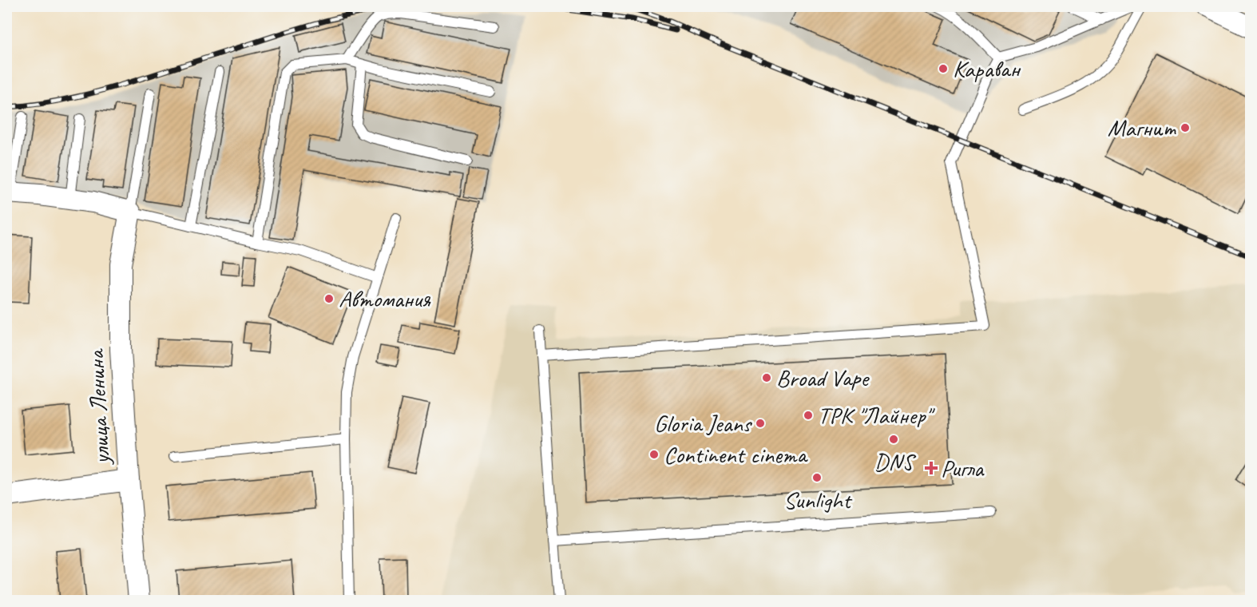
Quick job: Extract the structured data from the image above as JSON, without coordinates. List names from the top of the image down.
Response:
{
  "streets": {
    "street": ["улица Ленина"]
  },
  "places": {
    "other": [
      "Караван",
      "Магнит",
      "Автомания",
      "Broad Vape",
      "ТРК \"Лайнер\"",
      "Gloria Jeans",
      "DNS",
      "Continent cinema",
      "Sunlight"
    ],
    "health": ["Ригла"]
  }
}
